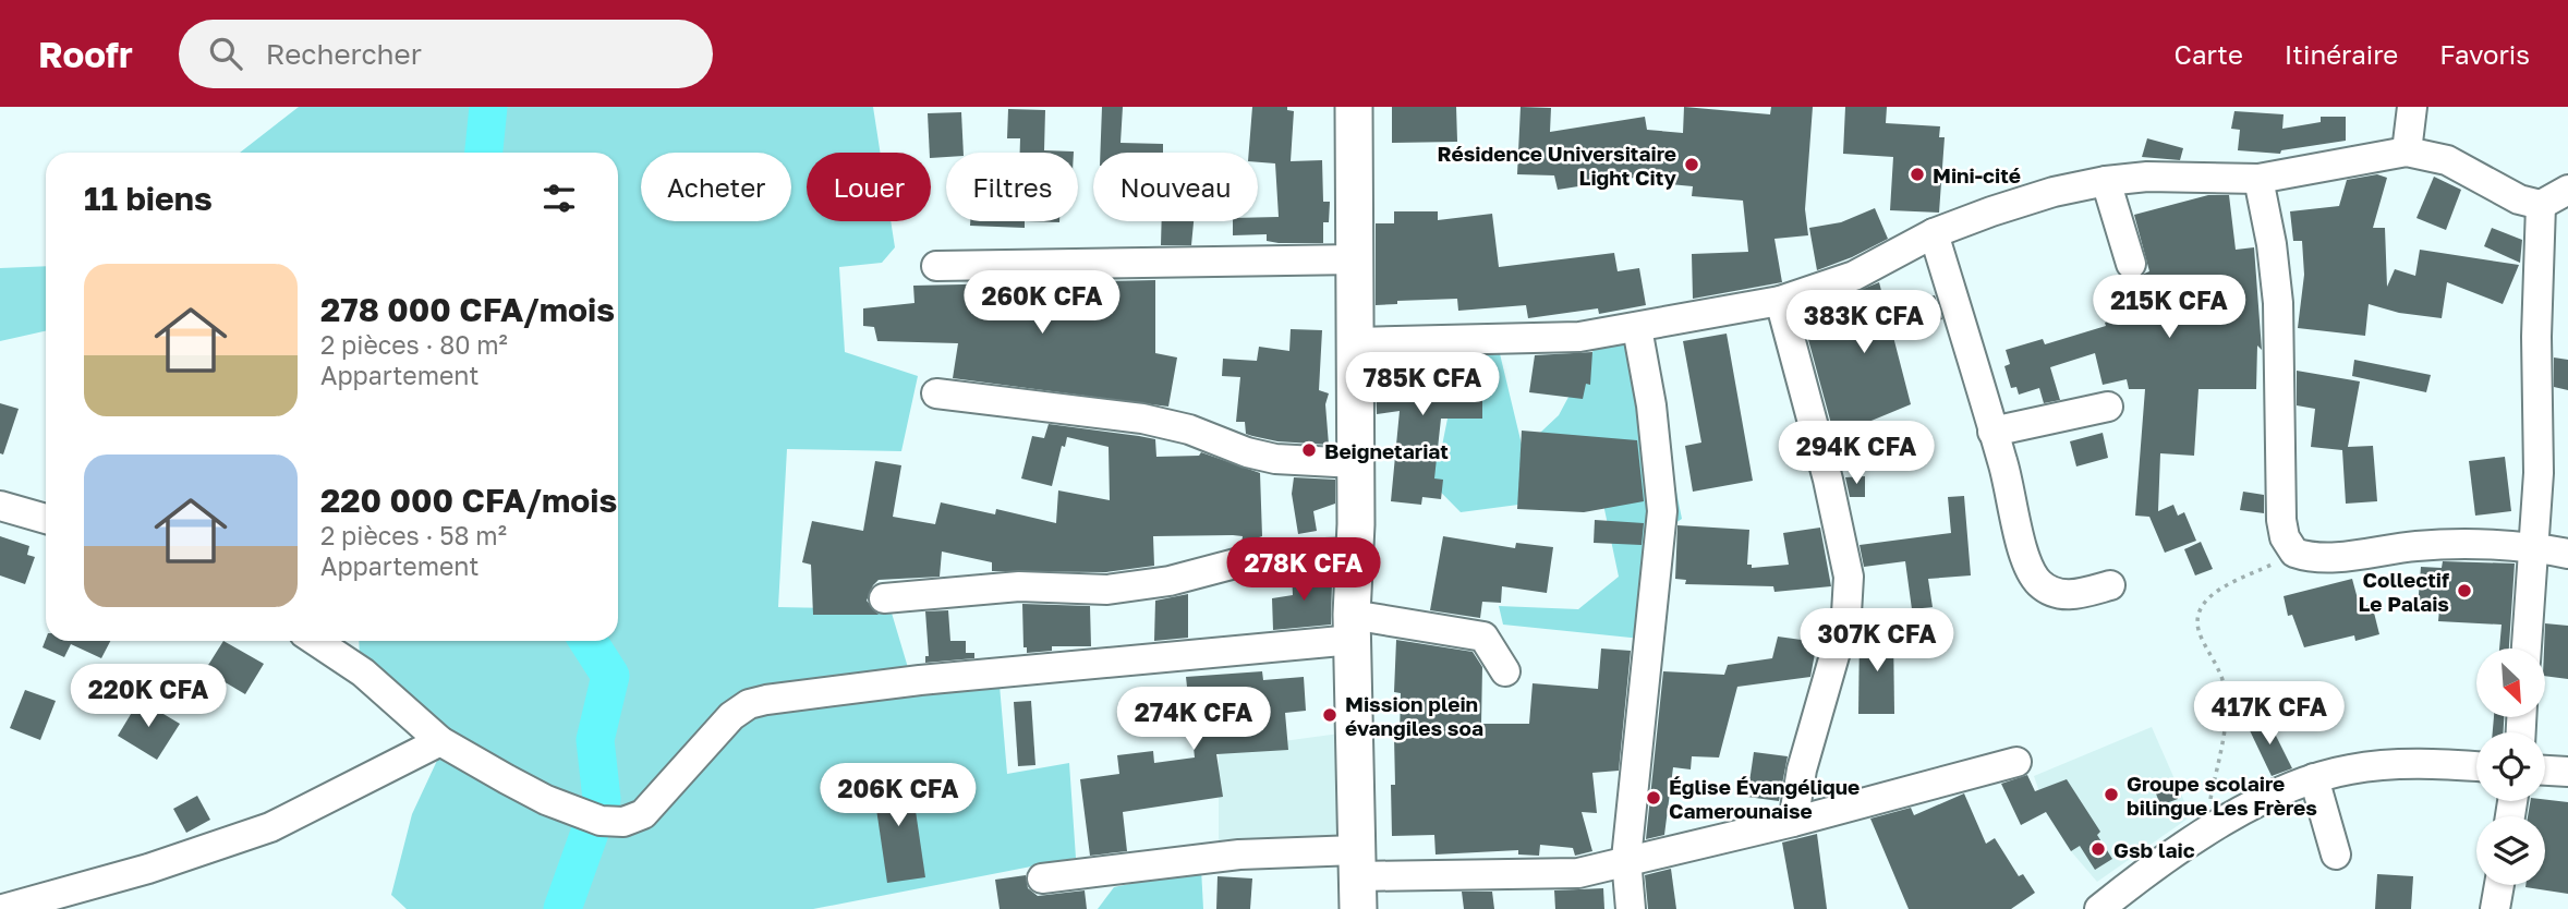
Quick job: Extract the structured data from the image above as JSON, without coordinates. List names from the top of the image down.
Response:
{
  "places": [
    "Résidence Universitaire Light City",
    "Mini-cité",
    "Beignetariat",
    "Collectif Le Palais",
    "Mission plein évangiles soa",
    "Groupe scolaire bilingue Les Frères",
    "Église Évangélique Camerounaise",
    "Gsb laic"
  ],
  "north": "bottom right",
  "page": {
    "header": "Roofr",
    "search": "Rechercher",
    "nav": ["Carte", "Itinéraire", "Favoris"],
    "chip": [
      "Acheter",
      "Louer",
      "Filtres",
      "Nouveau"
    ],
    "heading": "11 biens",
    "list": [
      {
        "name": "278 000 CFA/mois",
        "note": "2 pièces · 80 m² · Appartement"
      },
      {
        "name": "220 000 CFA/mois",
        "note": "2 pièces · 58 m² · Appartement"
      }
    ],
    "price": [
      "260K CFA",
      "215K CFA",
      "383K CFA",
      "785K CFA",
      "294K CFA",
      "278K CFA",
      "307K CFA",
      "220K CFA",
      "417K CFA",
      "274K CFA",
      "206K CFA"
    ]
  }
}
